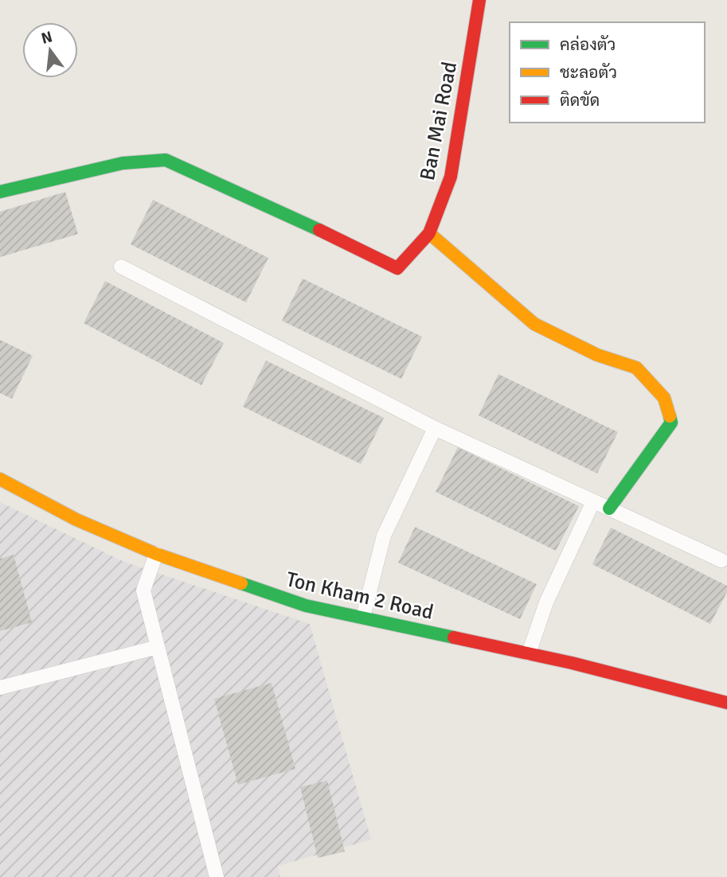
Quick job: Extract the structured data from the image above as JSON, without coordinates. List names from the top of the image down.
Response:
{
  "streets": {
    "street": ["Ban Mai Road", "Ton Kham 2 Road"]
  },
  "legend": ["คล่องตัว", "ชะลอตัว", "ติดขัด"],
  "north": "top"
}
